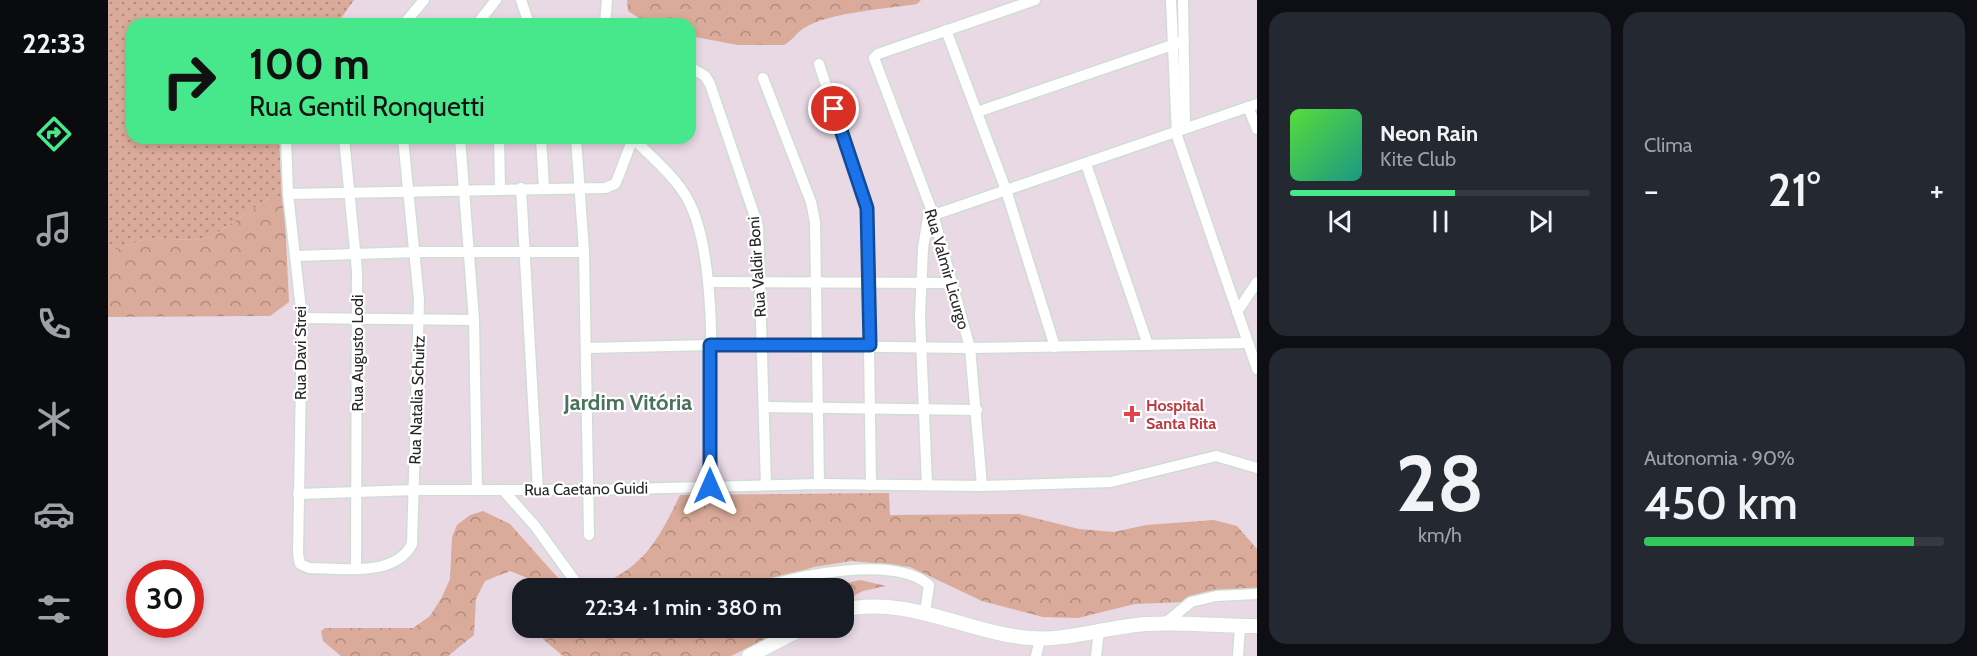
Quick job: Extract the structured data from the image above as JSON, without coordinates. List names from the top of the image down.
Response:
{
  "streets": {
    "street": [
      "Rua Valdir Boni",
      "Rua Valmir Licurgo",
      "Rua Davi Strei",
      "Rua Augusto Lodi",
      "Rua Natalia Schuitz",
      "Rua Caetano Guidi"
    ]
  },
  "crossings": [
    ["Rua Valdir Boni", "Rua Caetano Guidi"],
    ["Rua Valmir Licurgo", "Rua Caetano Guidi"],
    ["Rua Davi Strei", "Rua Natalia Schuitz"],
    ["Rua Davi Strei", "Rua Caetano Guidi"],
    ["Rua Augusto Lodi", "Rua Natalia Schuitz"],
    ["Rua Augusto Lodi", "Rua Caetano Guidi"],
    ["Rua Natalia Schuitz", "Rua Caetano Guidi"]
  ],
  "districts": ["Jardim Vitória"],
  "places": {
    "health": ["Hospital Santa Rita"]
  },
  "page": {
    "tabs": "22:33",
    "tile": [
      "Clima",
      ["28", "km/h"],
      ["Autonomia · 90%", "450 km"]
    ],
    "turn": ["100 m", "Rua Gentil Ronquetti"],
    "song": ["Neon Rain", "Kite Club"],
    "heat": ["−", "21°", "+"],
    "limit": "30",
    "trip": "22:34 · 1 min · 380 m"
  }
}
